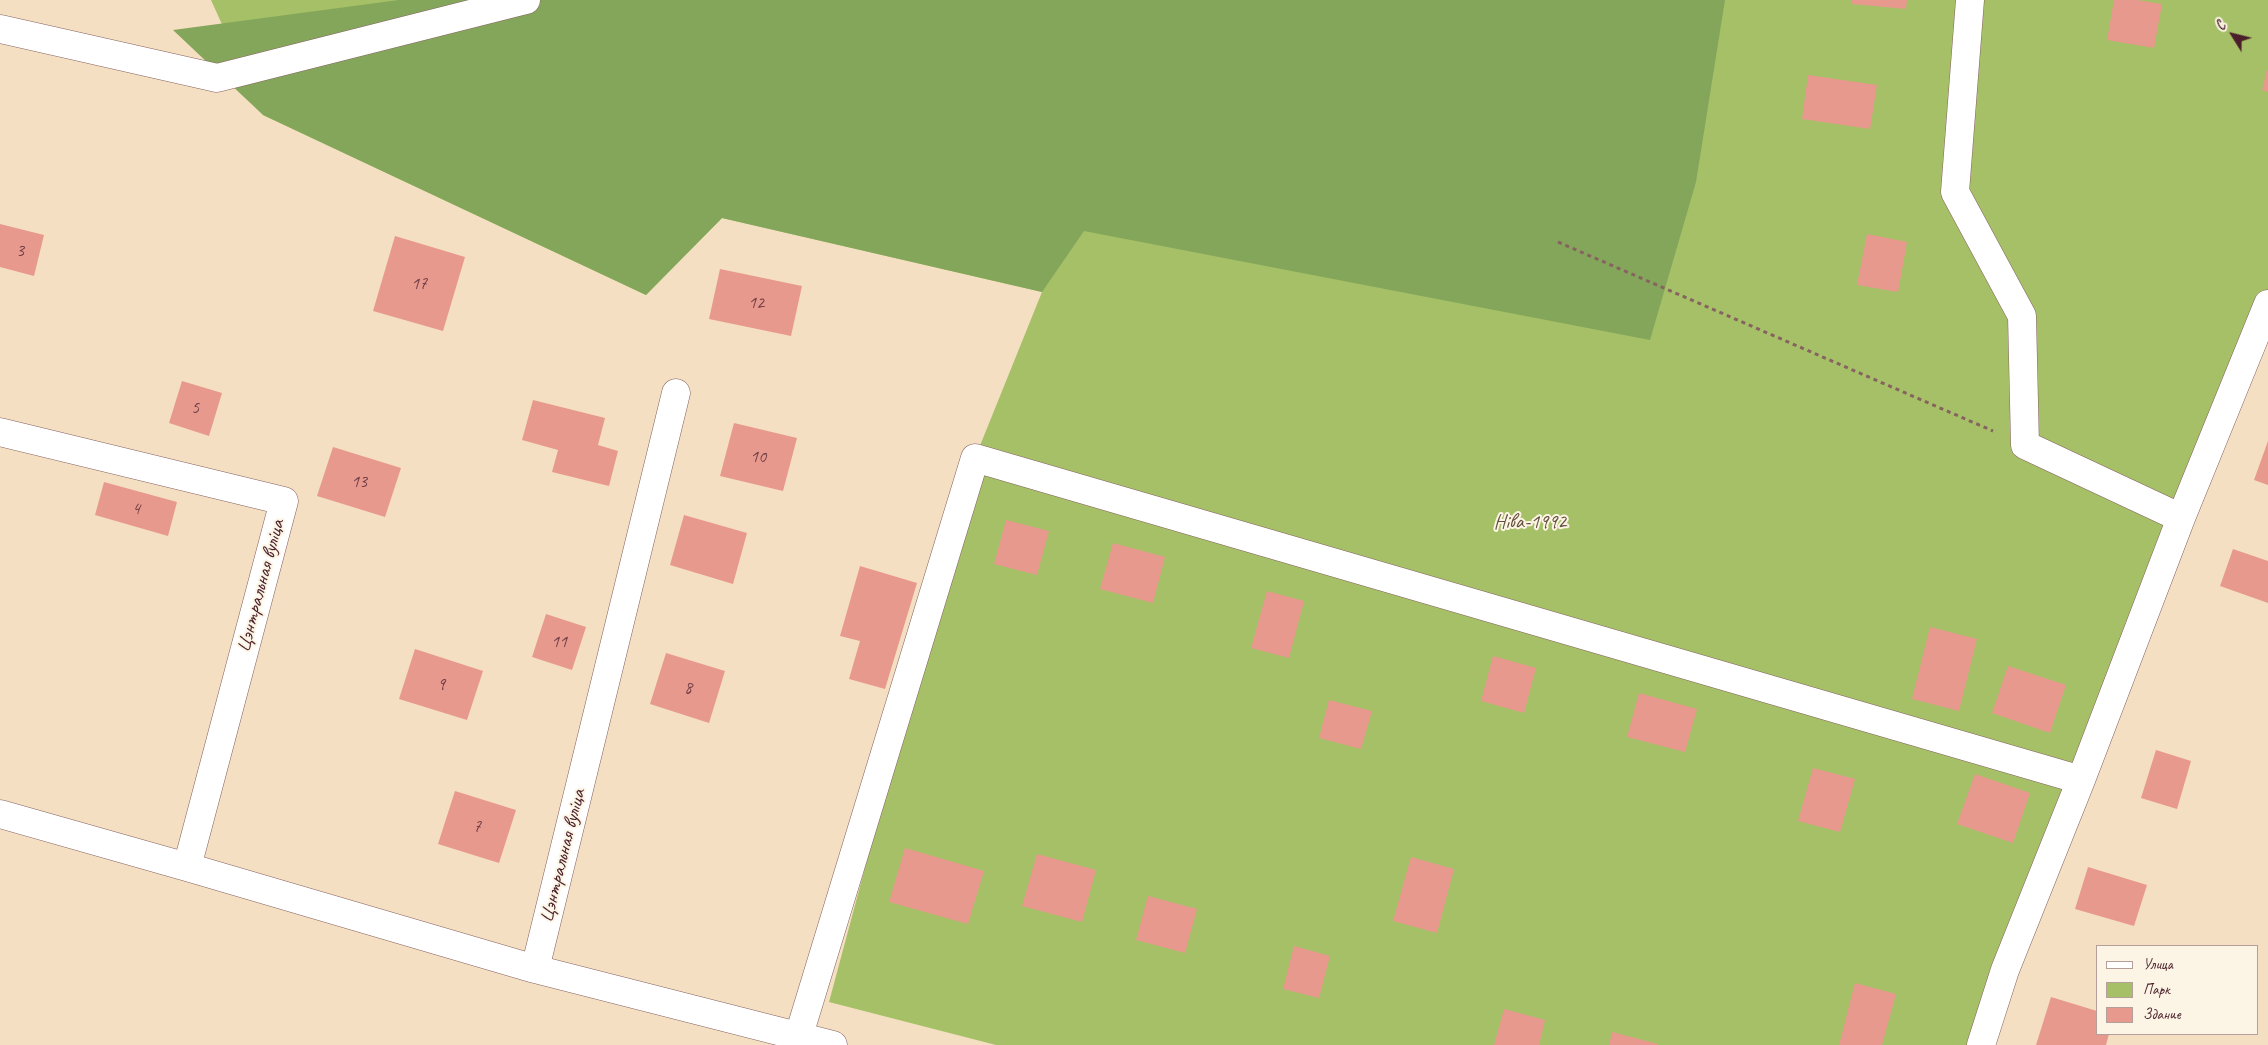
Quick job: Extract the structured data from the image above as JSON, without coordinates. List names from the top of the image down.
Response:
{
  "streets": {
    "street": ["Цэнтральная вуліца"]
  },
  "parks": ["Ніва-1992"],
  "house_numbers": [
    "3",
    "17",
    "12",
    "5",
    "10",
    "13",
    "4",
    "11",
    "9",
    "8",
    "7"
  ],
  "legend": ["Улица", "Парк", "Здание"],
  "north": "top left"
}
